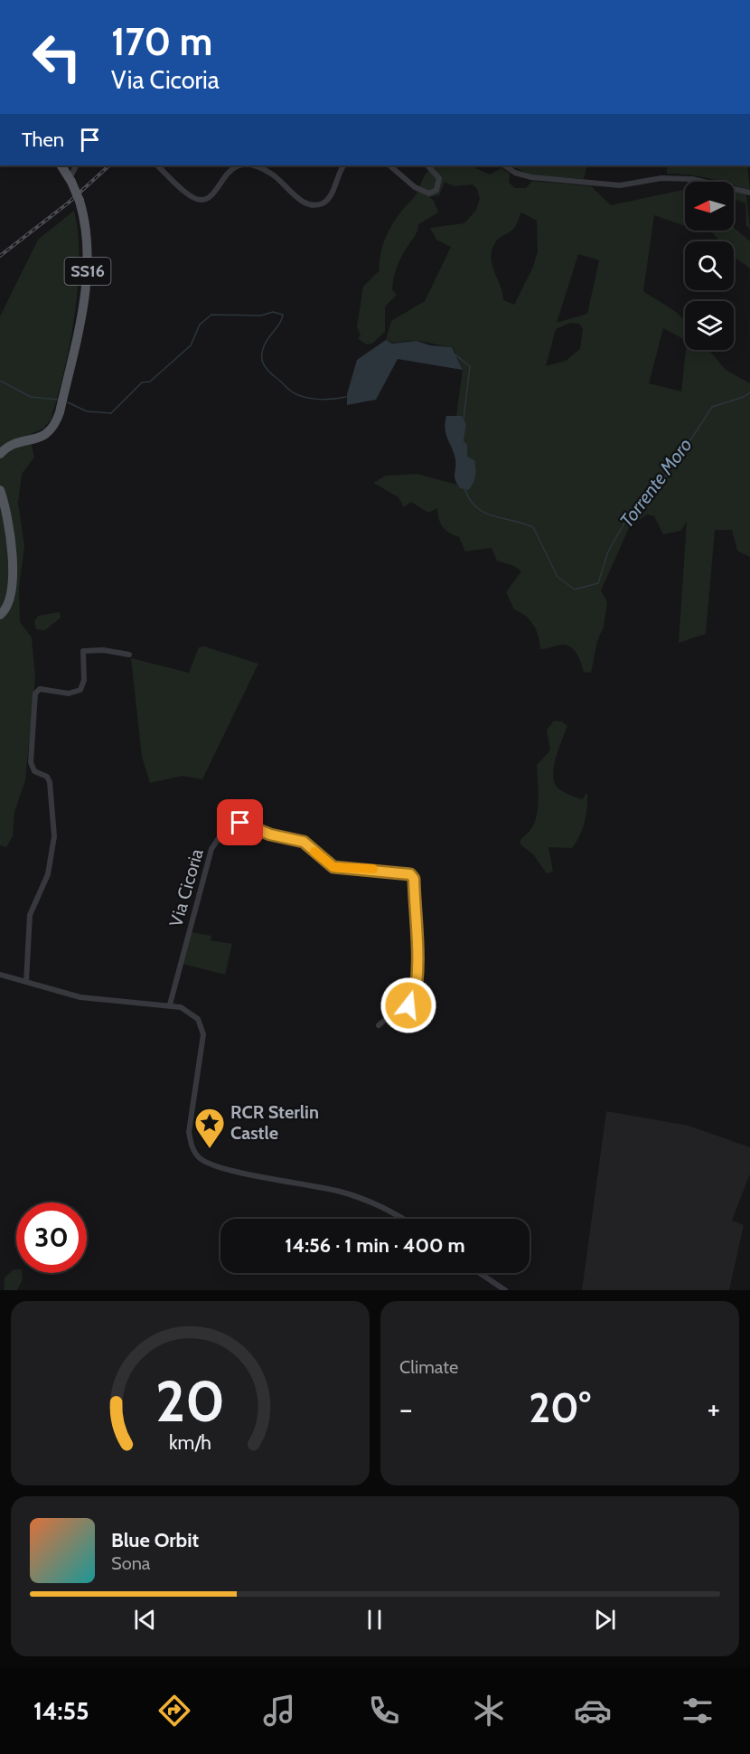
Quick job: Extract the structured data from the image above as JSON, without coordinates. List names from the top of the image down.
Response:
{
  "streets": {
    "main road": ["SS16"],
    "street": ["Via Cicoria"]
  },
  "water": ["Torrente Moro"],
  "places": {
    "place": ["RCR Sterlin Castle"]
  },
  "north": "left",
  "page": {
    "turn": ["170 m", "Via Cicoria"],
    "then": "Then",
    "limit": "30",
    "trip": "14:56 · 1 min · 400 m",
    "tile": "Climate",
    "heat": ["−", "20°", "+"],
    "song": ["Blue Orbit", "Sona"],
    "tabs": "14:55",
    "gauge": ["20", "km/h"]
  }
}
